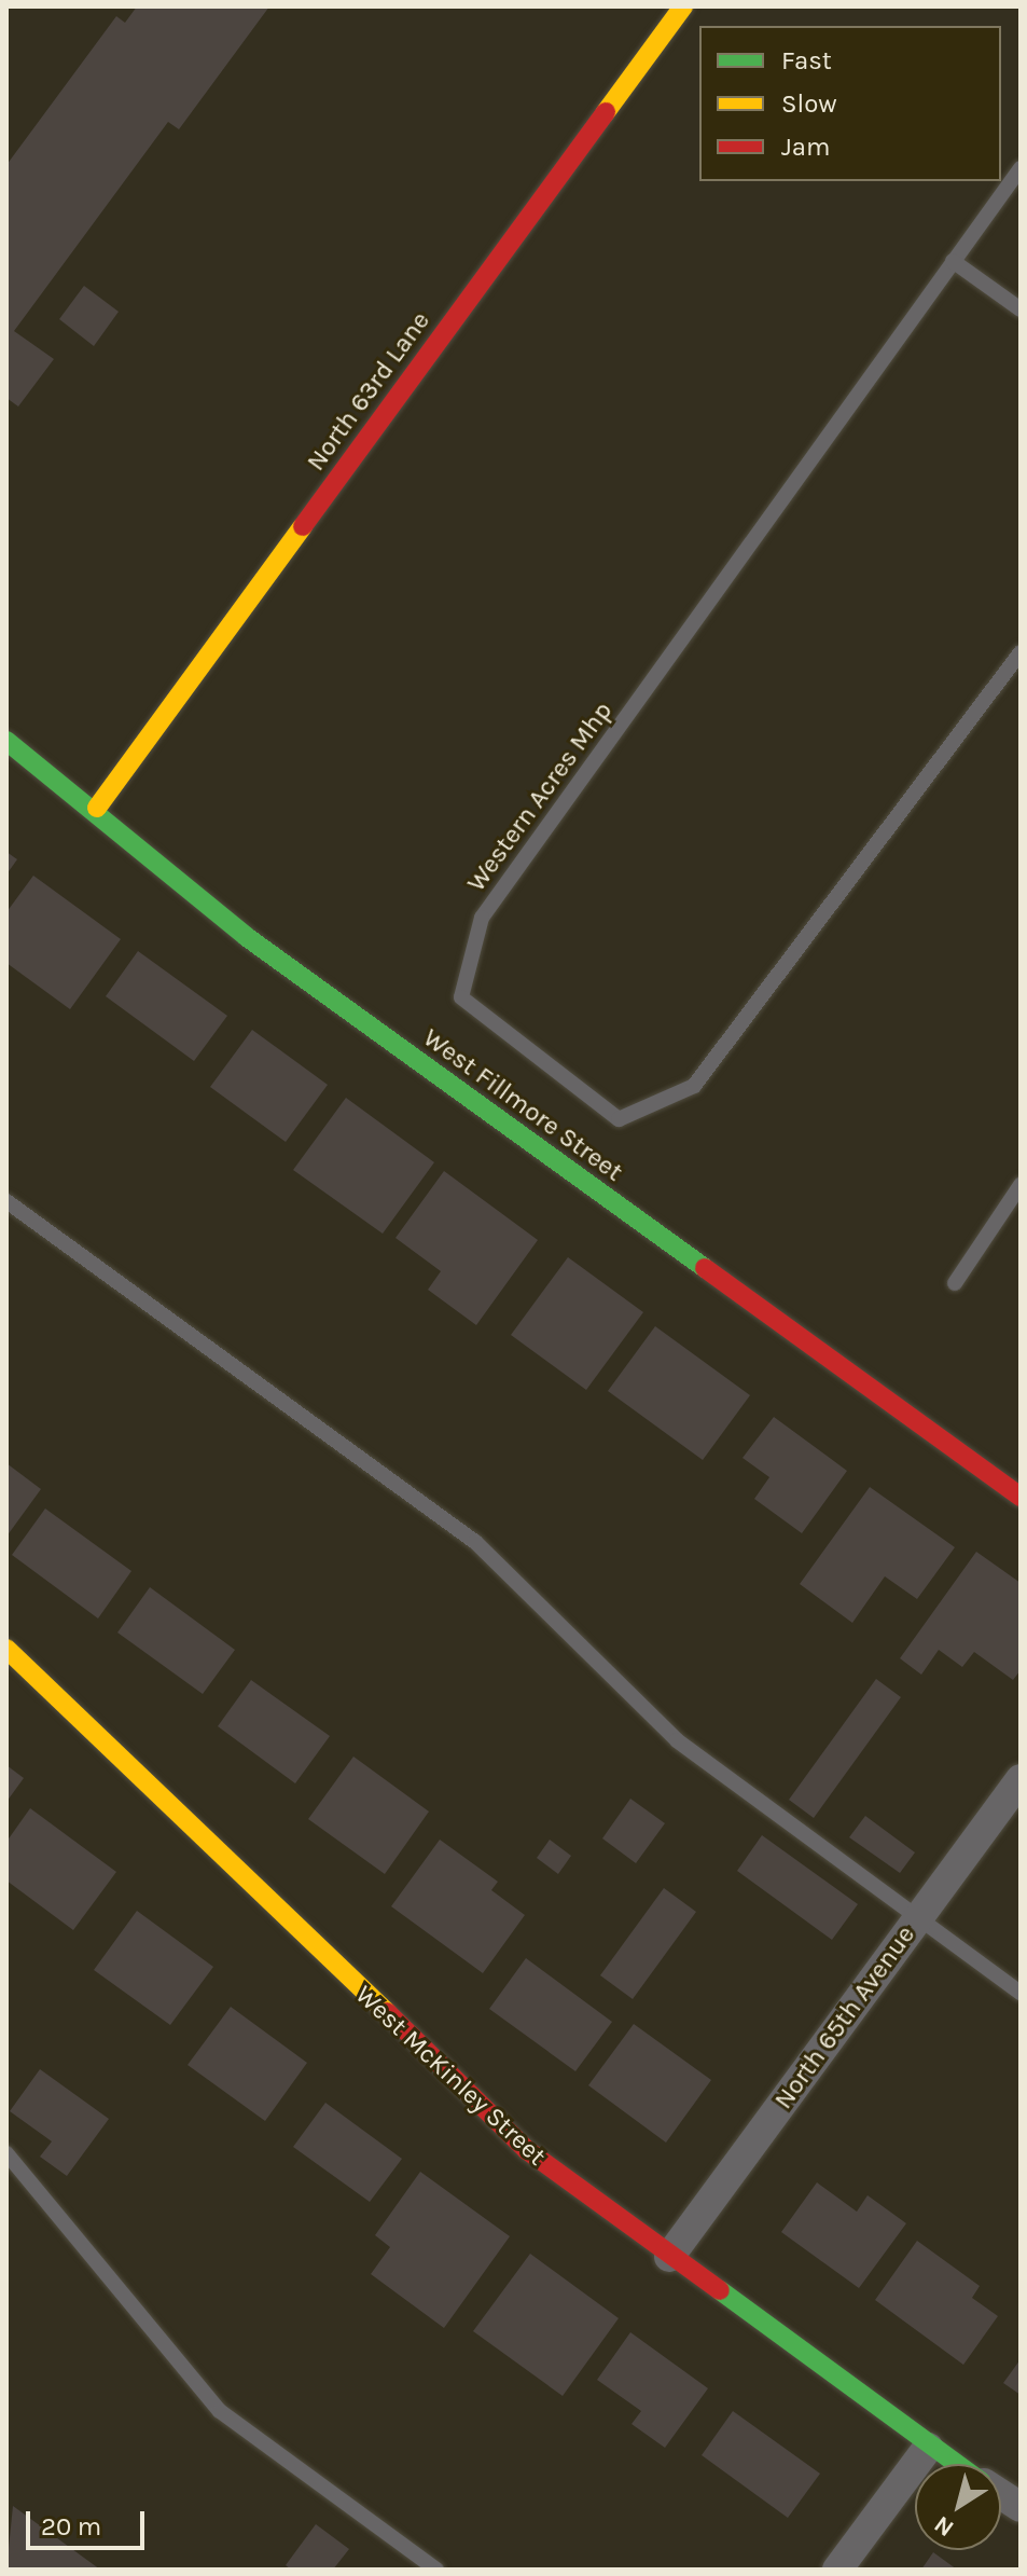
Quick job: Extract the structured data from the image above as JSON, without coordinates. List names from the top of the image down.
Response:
{
  "streets": {
    "street": [
      "North 63rd Lane",
      "West Fillmore Street",
      "North 65th Avenue",
      "West McKinley Street"
    ],
    "lane": ["Western Acres Mhp"]
  },
  "crossings": [
    ["North 63rd Lane", "West Fillmore Street"],
    ["North 65th Avenue", "West McKinley Street"]
  ],
  "legend": ["Fast", "Slow", "Jam"],
  "scale_bar": "20 m",
  "north": "bottom left"
}
